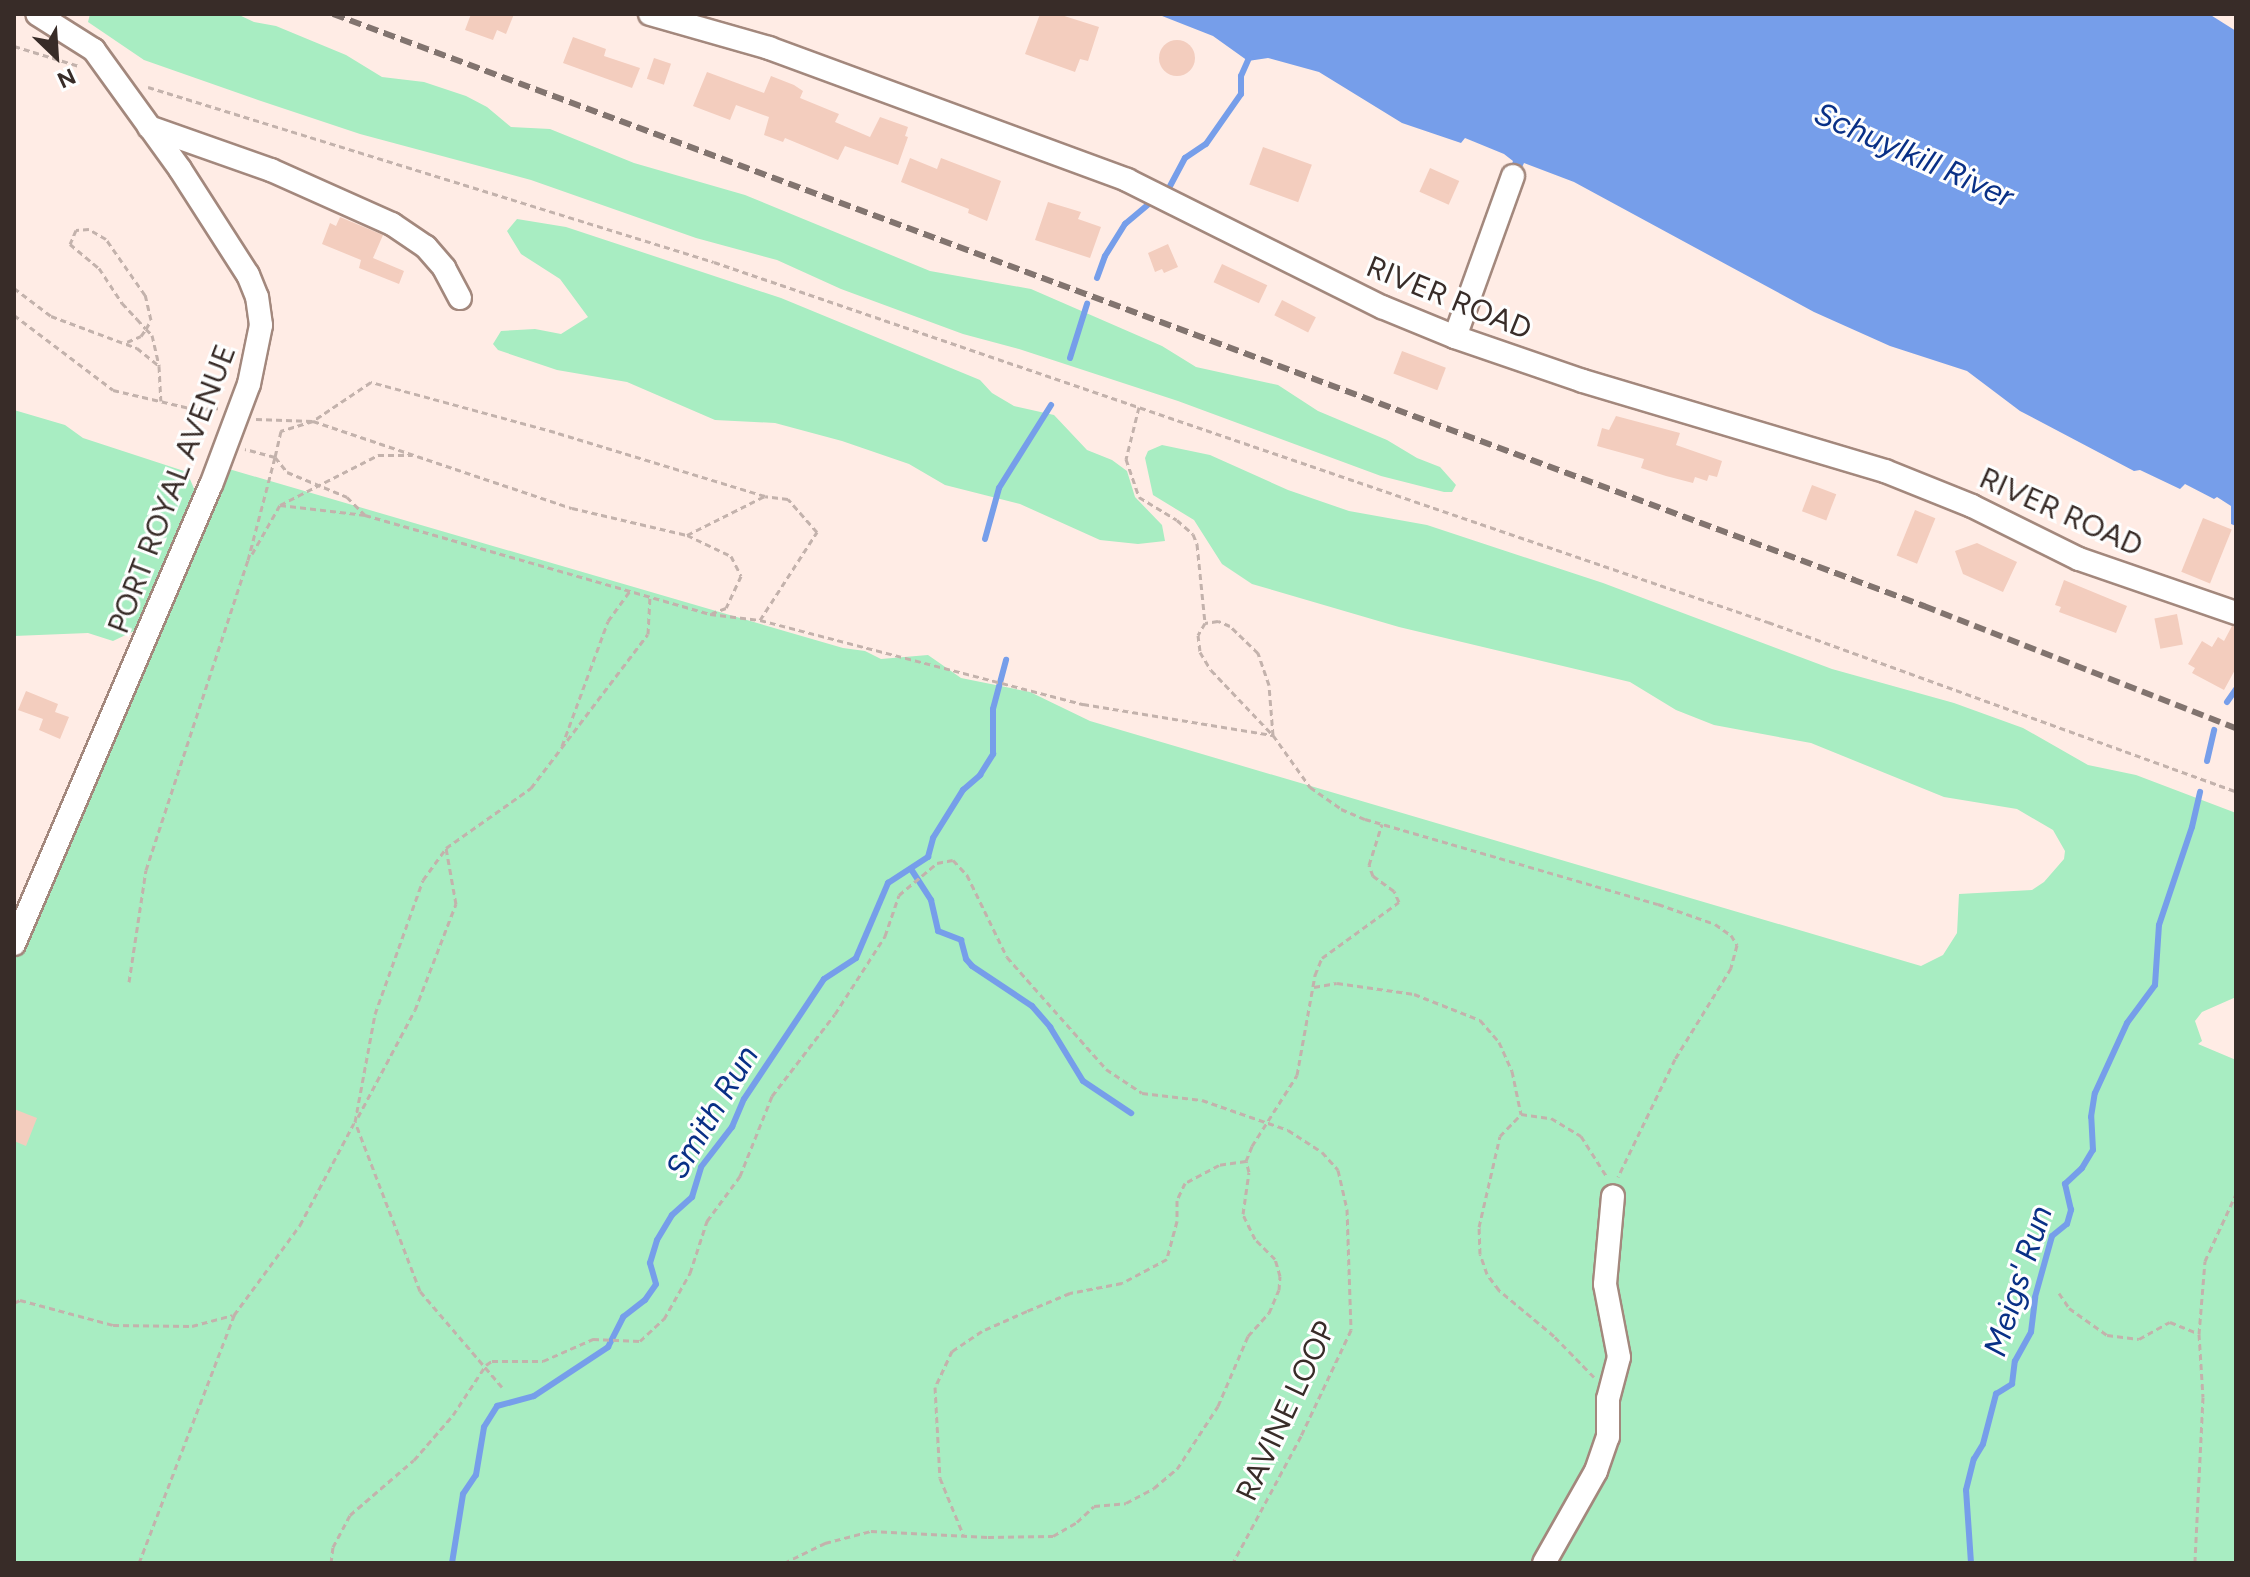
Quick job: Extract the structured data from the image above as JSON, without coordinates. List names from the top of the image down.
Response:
{
  "streets": {
    "street": ["RIVER ROAD", "PORT ROYAL AVENUE"],
    "path": ["RAVINE LOOP"]
  },
  "water": ["Schuylkill River", "Smith Run", "Meigs' Run"],
  "north": "bottom right"
}
